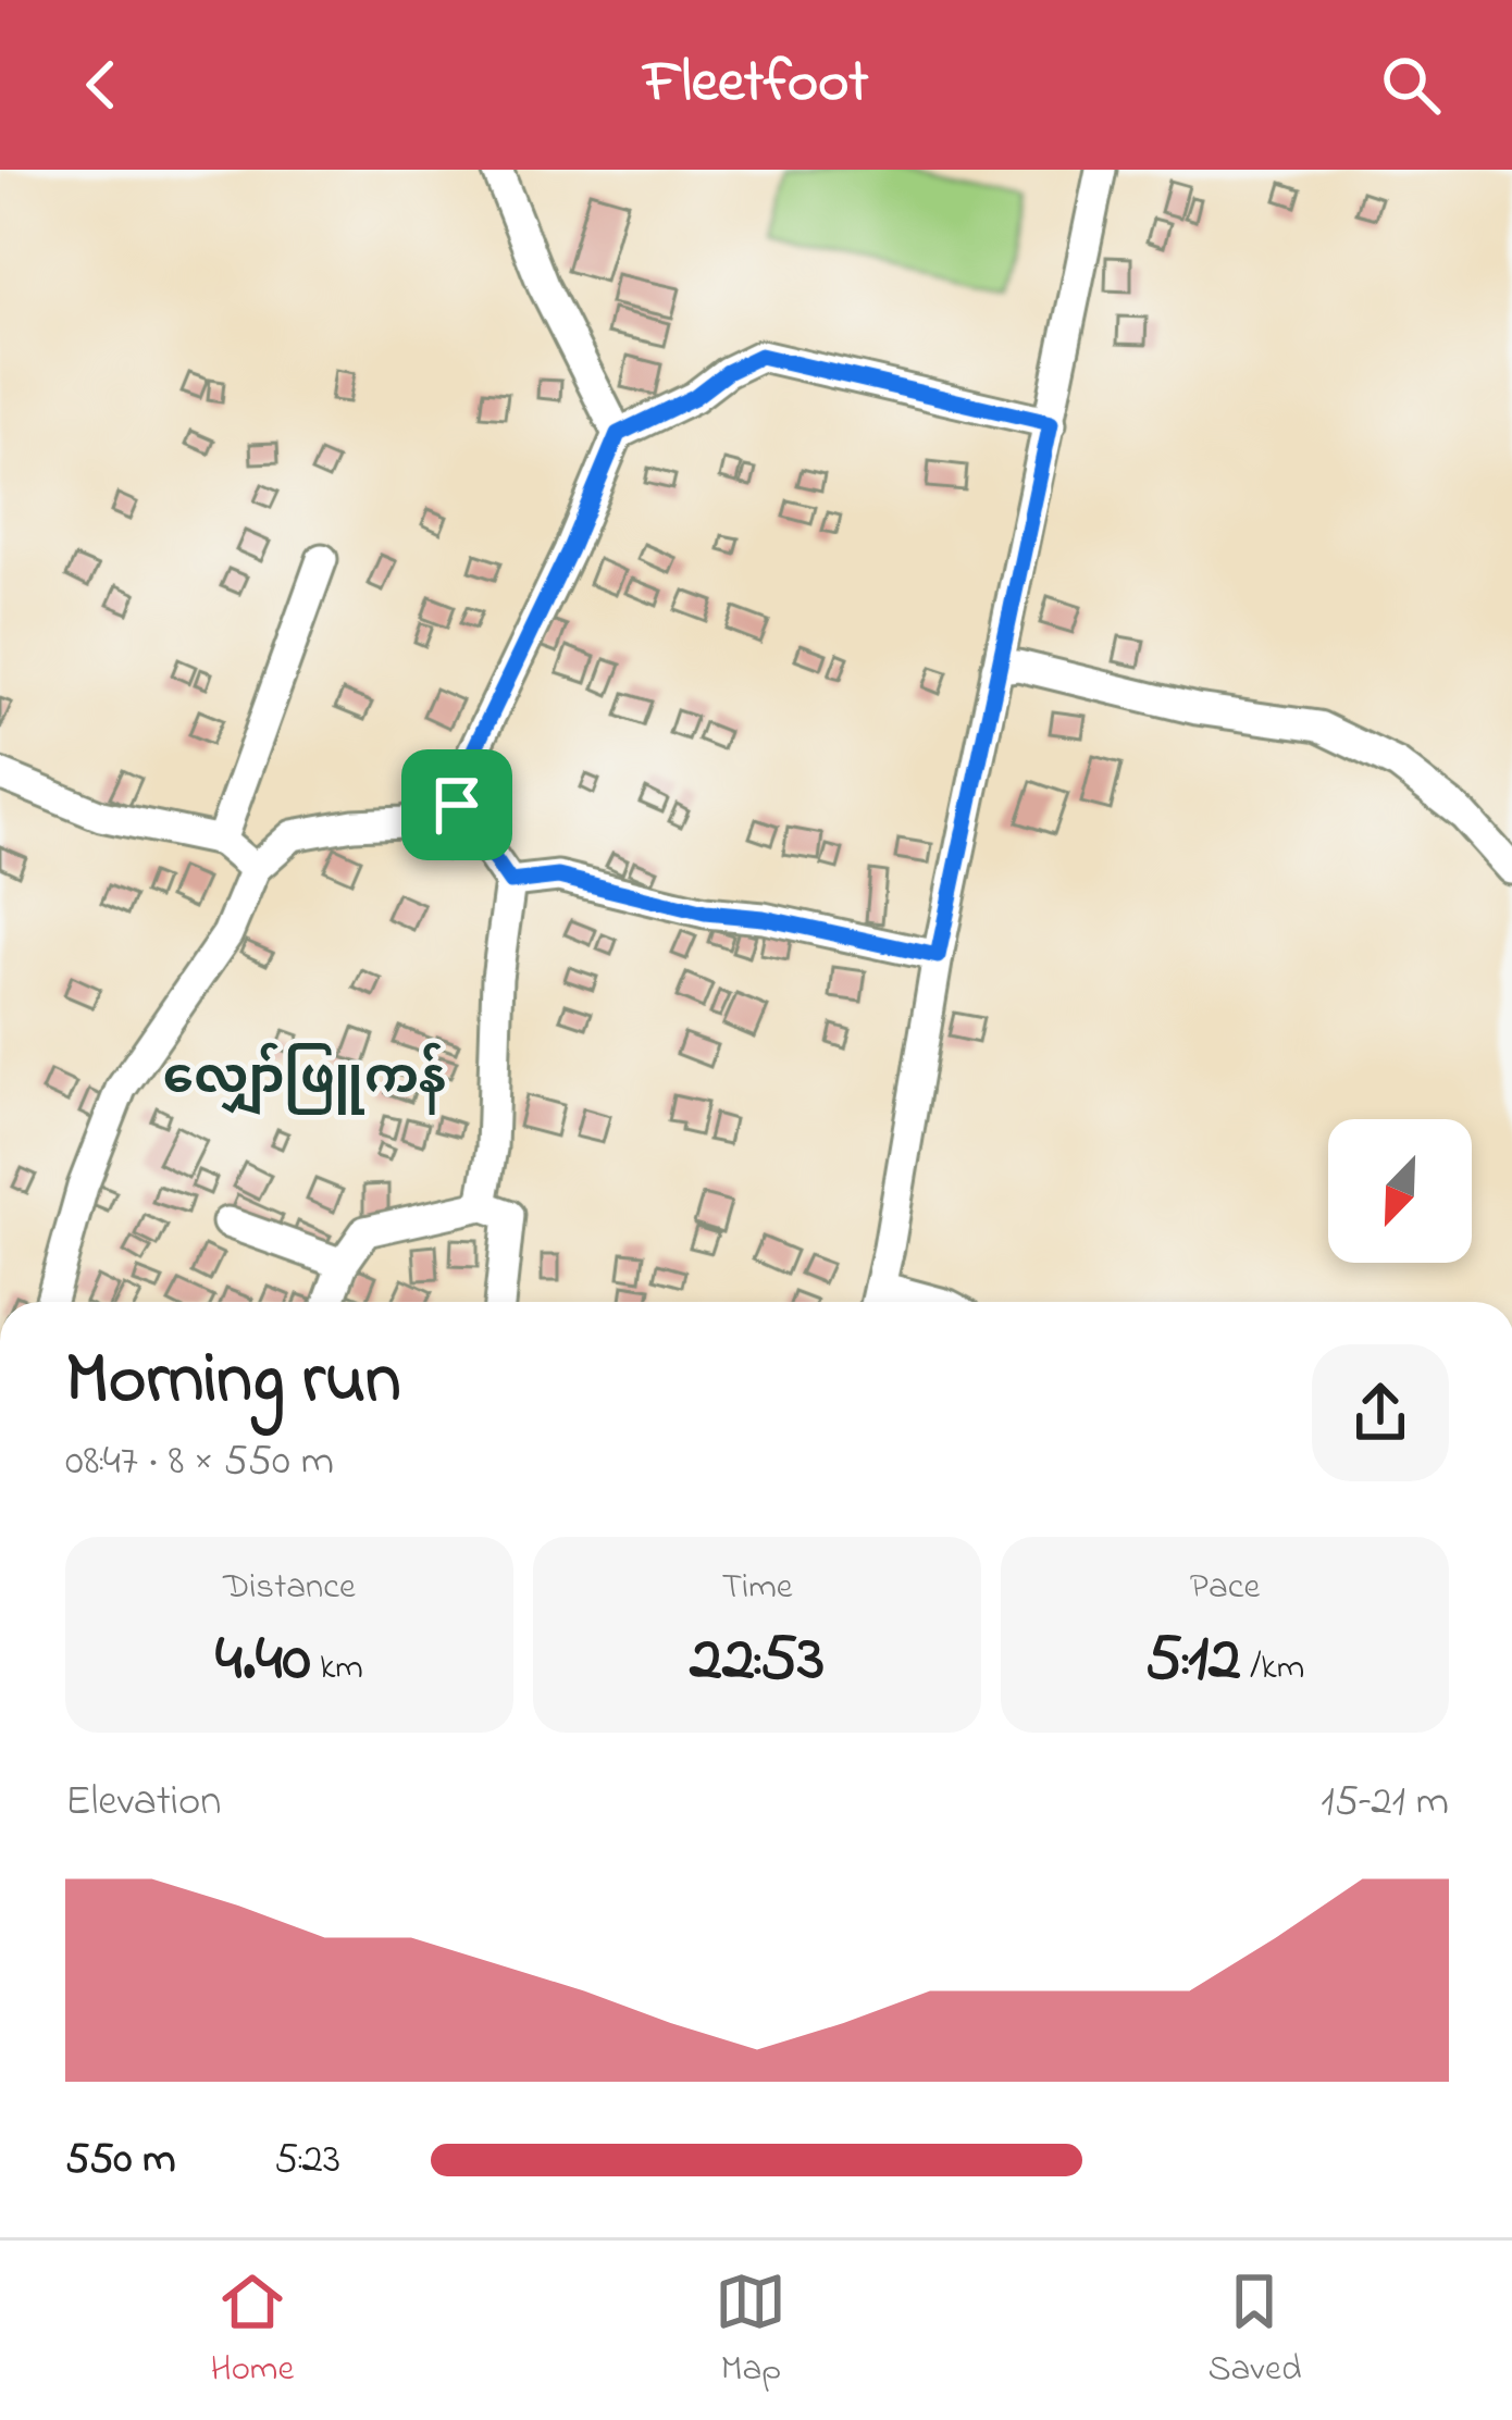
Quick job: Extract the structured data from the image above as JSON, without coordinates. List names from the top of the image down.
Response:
{
  "districts": ["လျှော်ဖြူကန်"],
  "north": "bottom left",
  "page": {
    "header": "Fleetfoot",
    "heading": ["Morning run", "08:47 · 8 × 550 m"],
    "stats": [
      ["Distance", "4.40 km"],
      ["Time", "22:53"],
      ["Pace", "5:12 /km"]
    ],
    "chart": ["Elevation", "15–21 m"],
    "list": [
      {
        "name": "550 m",
        "note": "5:23"
      }
    ],
    "tabs": ["Home", "Map", "Saved"]
  }
}
